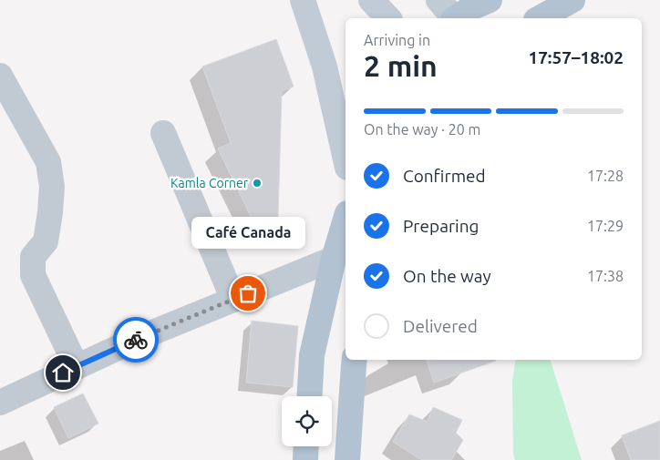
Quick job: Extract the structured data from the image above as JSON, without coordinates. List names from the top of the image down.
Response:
{
  "places": ["Kamla Corner", "Café Canada"],
  "page": {
    "heading": ["2 min", "Arriving in", "17:57–18:02"],
    "bar": "On the way · 20 m",
    "list": [
      ["Confirmed", "17:28"],
      ["Preparing", "17:29"],
      ["On the way", "17:38"],
      "Delivered"
    ],
    "bubble": "Café Canada"
  }
}
